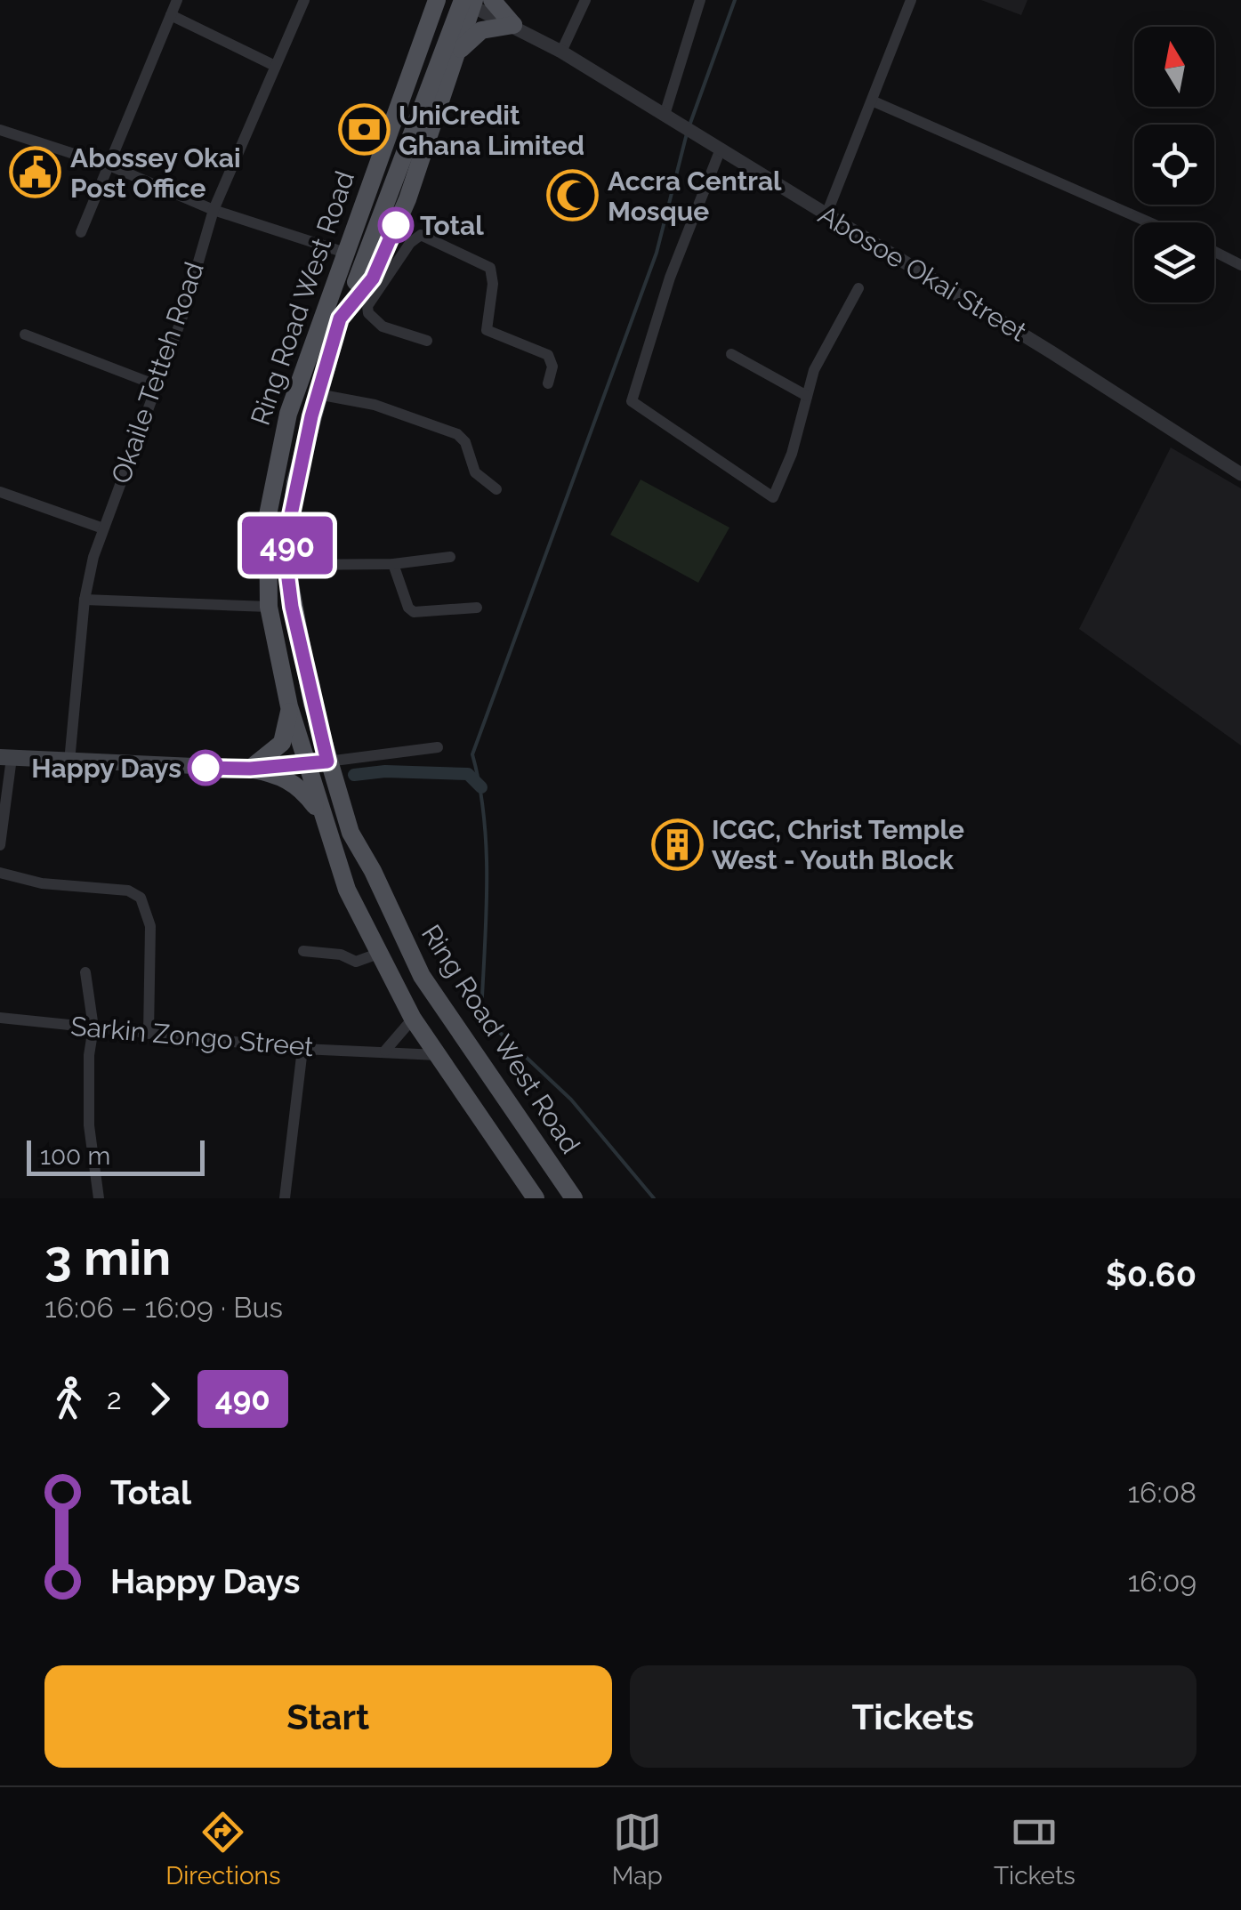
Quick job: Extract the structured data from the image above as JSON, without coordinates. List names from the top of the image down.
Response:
{
  "streets": {
    "main road": ["Ring Road West Road"],
    "street": ["Abosoe Okai Street", "Okaile Tetteh Road", "Sarkin Zongo Street"]
  },
  "crossings": [
    ["Abosoe Okai Street", "Ring Road West Road"],
    ["Ring Road West Road", "Sarkin Zongo Street"]
  ],
  "places": {
    "bank": ["UniCredit Ghana Limited"],
    "public building": ["Abossey Okai Post Office"],
    "mosque": ["Accra Central Mosque"],
    "other": ["Total", "Happy Days"],
    "building": ["ICGC, Christ Temple West - Youth Block"]
  },
  "lines": ["bus line 490"],
  "scale_bar": "100 m",
  "north": "top",
  "page": {
    "on_map": "490",
    "scale": "100 m",
    "heading": ["3 min", "16:06 – 16:09 · Bus", "$0.60"],
    "legs": ["2", "490"],
    "list": [
      {
        "name": "Total",
        "value": "16:08"
      },
      {
        "name": "Happy Days",
        "value": "16:09"
      }
    ],
    "buttons": ["Start", "Tickets"],
    "tabs": ["Directions", "Map", "Tickets"]
  }
}
